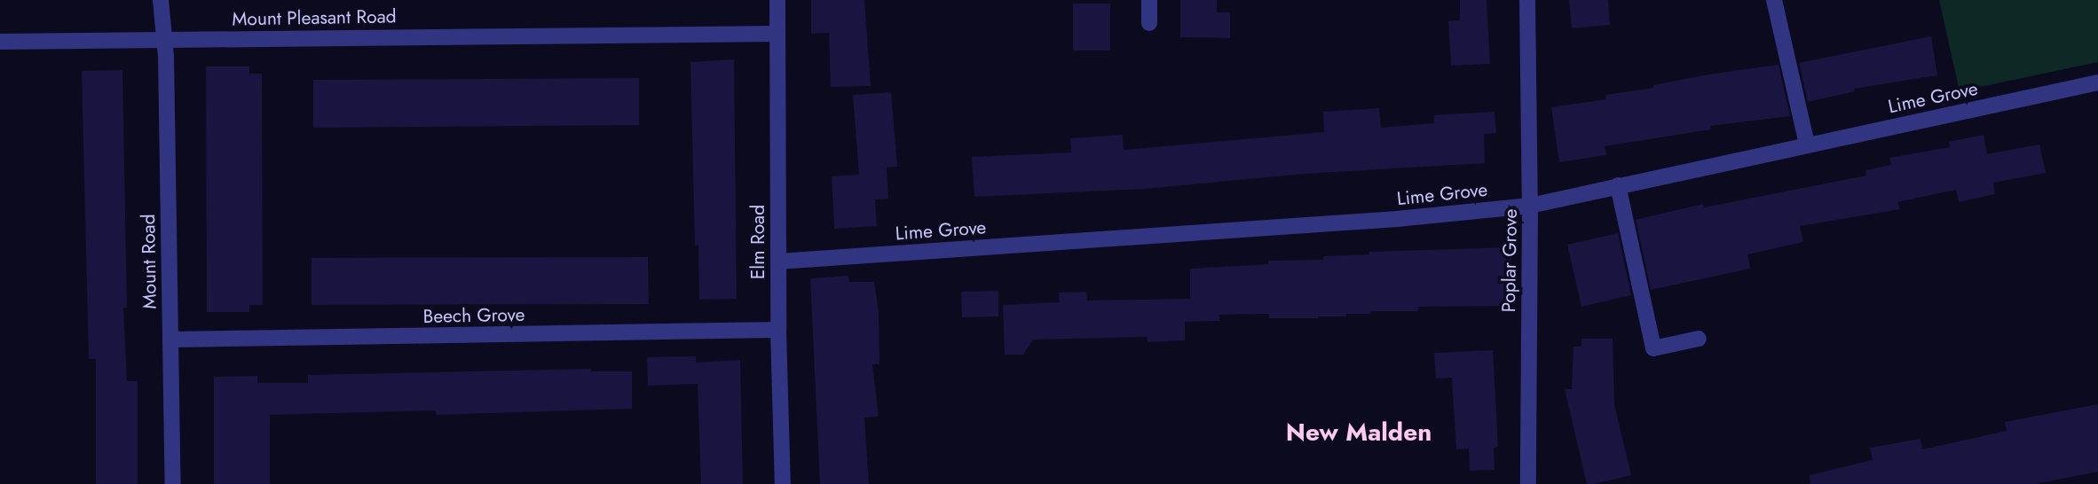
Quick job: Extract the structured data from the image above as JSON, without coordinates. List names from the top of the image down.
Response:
{
  "streets": {
    "street": [
      "Mount Pleasant Road",
      "Lime Grove",
      "Elm Road",
      "Poplar Grove",
      "Mount Road",
      "Beech Grove"
    ]
  },
  "crossings": [
    ["Mount Pleasant Road", "Elm Road"],
    ["Mount Pleasant Road", "Mount Road"],
    ["Lime Grove", "Elm Road"],
    ["Lime Grove", "Poplar Grove"],
    ["Elm Road", "Beech Grove"],
    ["Mount Road", "Beech Grove"]
  ],
  "districts": ["New Malden"]
}
